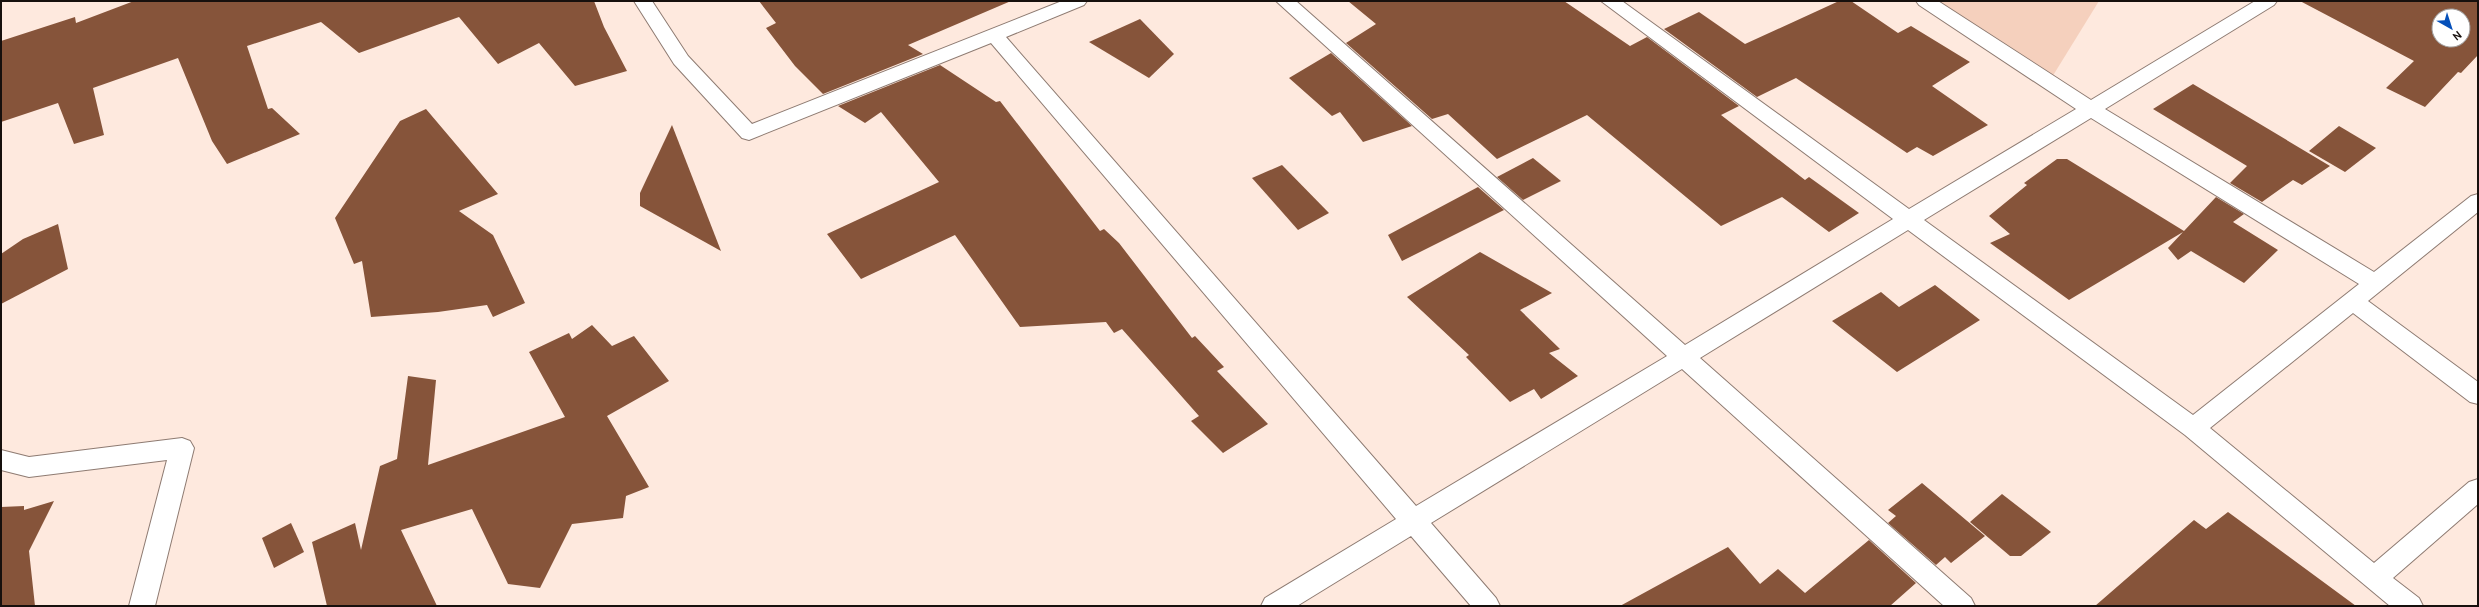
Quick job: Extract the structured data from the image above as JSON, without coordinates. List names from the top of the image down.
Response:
{
  "north": "bottom right"
}
